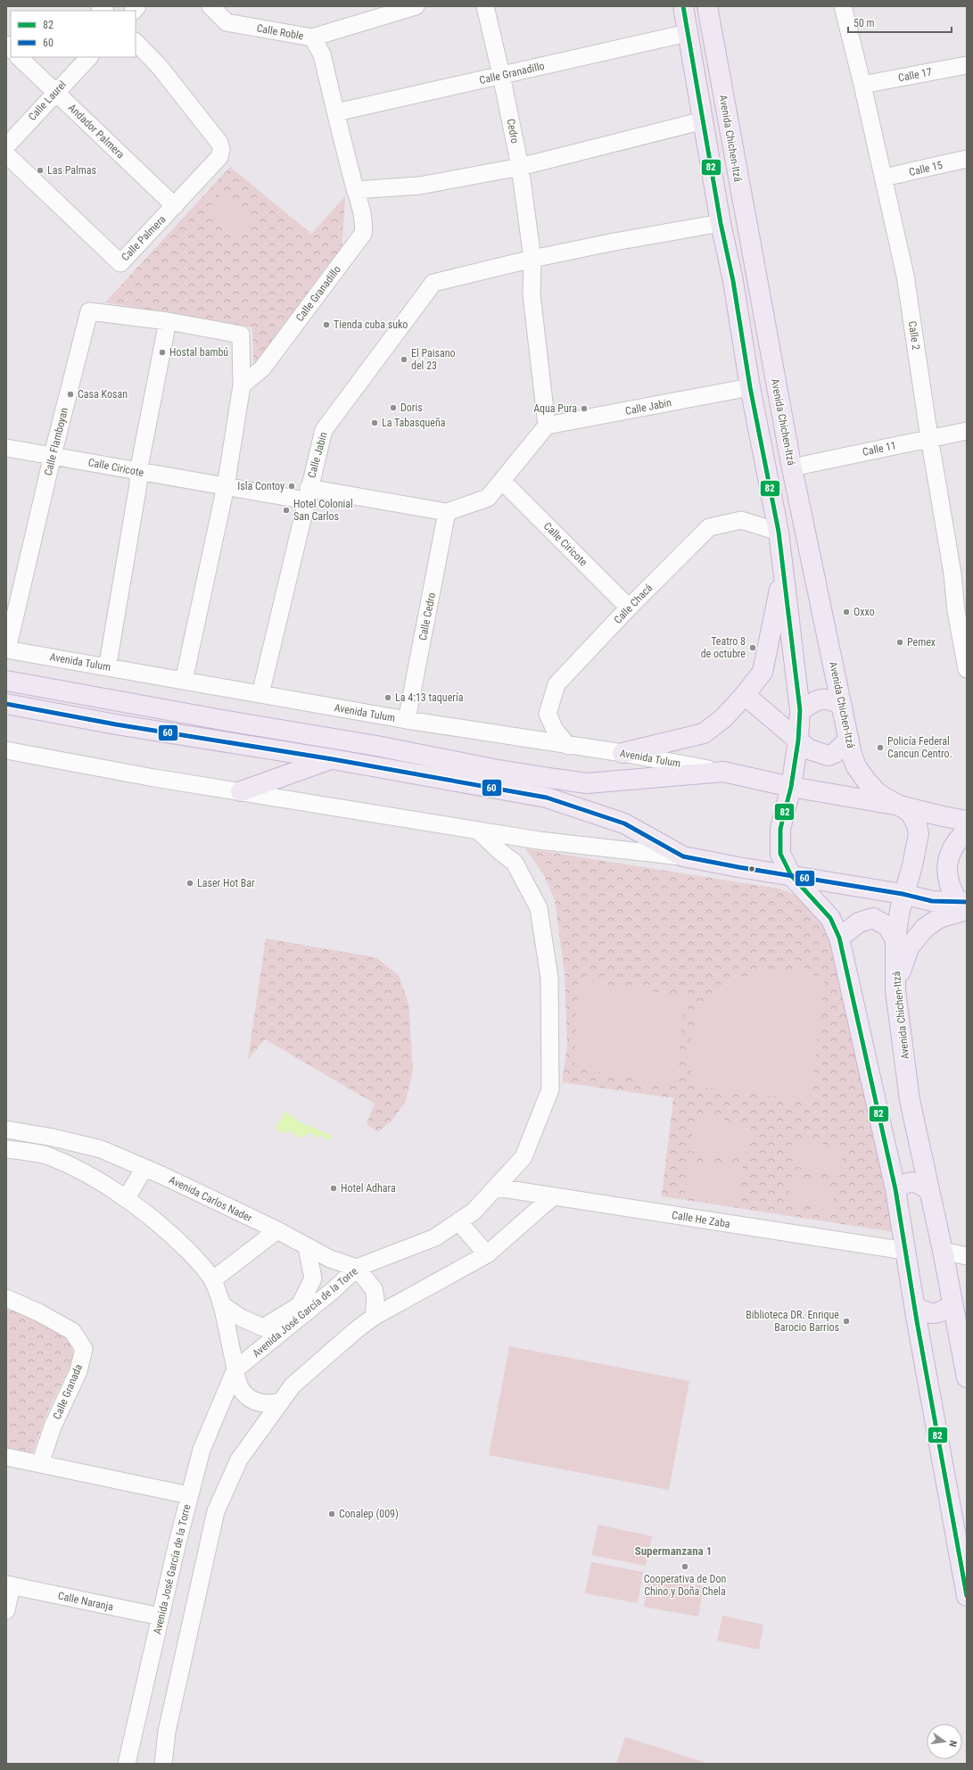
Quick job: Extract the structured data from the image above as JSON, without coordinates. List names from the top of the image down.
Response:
{
  "streets": {
    "main road": ["Avenida Chichen-Itzá", "Avenida Tulum"],
    "street": [
      "Calle Roble",
      "Calle Granadillo",
      "Calle 17",
      "Calle Laurel",
      "Andador Palmera",
      "Cedro",
      "Calle 15",
      "Calle Palmera",
      "Calle 2",
      "Calle Jabin",
      "Calle Flamboyan",
      "Calle 11",
      "Calle Ciricote",
      "Calle Chacá",
      "Calle Cedro",
      "Avenida Carlos Nader",
      "Calle He Zaba",
      "Avenida José García de la Torre",
      "Calle Granada",
      "Calle Naranja"
    ]
  },
  "crossings": [
    ["Calle Roble", "Calle Granadillo"],
    ["Calle Granadillo", "Cedro"],
    ["Calle Granadillo", "Calle Flamboyan"],
    ["Calle 17", "Calle 2"],
    ["Calle Laurel", "Andador Palmera"],
    ["Andador Palmera", "Calle Palmera"],
    ["Cedro", "Calle Jabin"],
    ["Avenida Chichen-Itzá", "Calle 11"],
    ["Avenida Chichen-Itzá", "Avenida Tulum"],
    ["Calle 15", "Calle 2"],
    ["Calle 2", "Calle 11"],
    ["Calle Jabin", "Calle Ciricote"],
    ["Calle Jabin", "Calle Cedro"],
    ["Calle Flamboyan", "Calle Ciricote"],
    ["Calle Flamboyan", "Avenida Tulum"],
    ["Calle Ciricote", "Calle Chacá"],
    ["Calle Chacá", "Avenida Tulum"],
    ["Calle Cedro", "Avenida Tulum"],
    ["Avenida Carlos Nader", "Avenida José García de la Torre"],
    ["Calle He Zaba", "Avenida José García de la Torre"],
    ["Avenida José García de la Torre", "Calle Naranja"]
  ],
  "districts": ["Supermanzana 1"],
  "places": [
    "Las Palmas",
    "Tienda cuba suko",
    "Hostal bambú",
    "El Paisano del 23",
    "Casa Kosan",
    "Doris",
    "Aqua Pura",
    "La Tabasqueña",
    "Isla Contoy",
    "Hotel Colonial San Carlos",
    "Oxxo",
    "Pemex",
    "Teatro 8 de octubre",
    "La 4:13 taquería",
    "Policía Federal Cancun Centro.",
    "Laser Hot Bar",
    "Hotel Adhara",
    "Biblioteca DR. Enrique Barocio Barrios",
    "Conalep (009)",
    "Cooperativa de Don Chino y Doña Chela"
  ],
  "lines": ["transit line 82", "transit line 60"],
  "legend": ["82", "60"],
  "scale_bar": "50 m",
  "north": "right"
}
